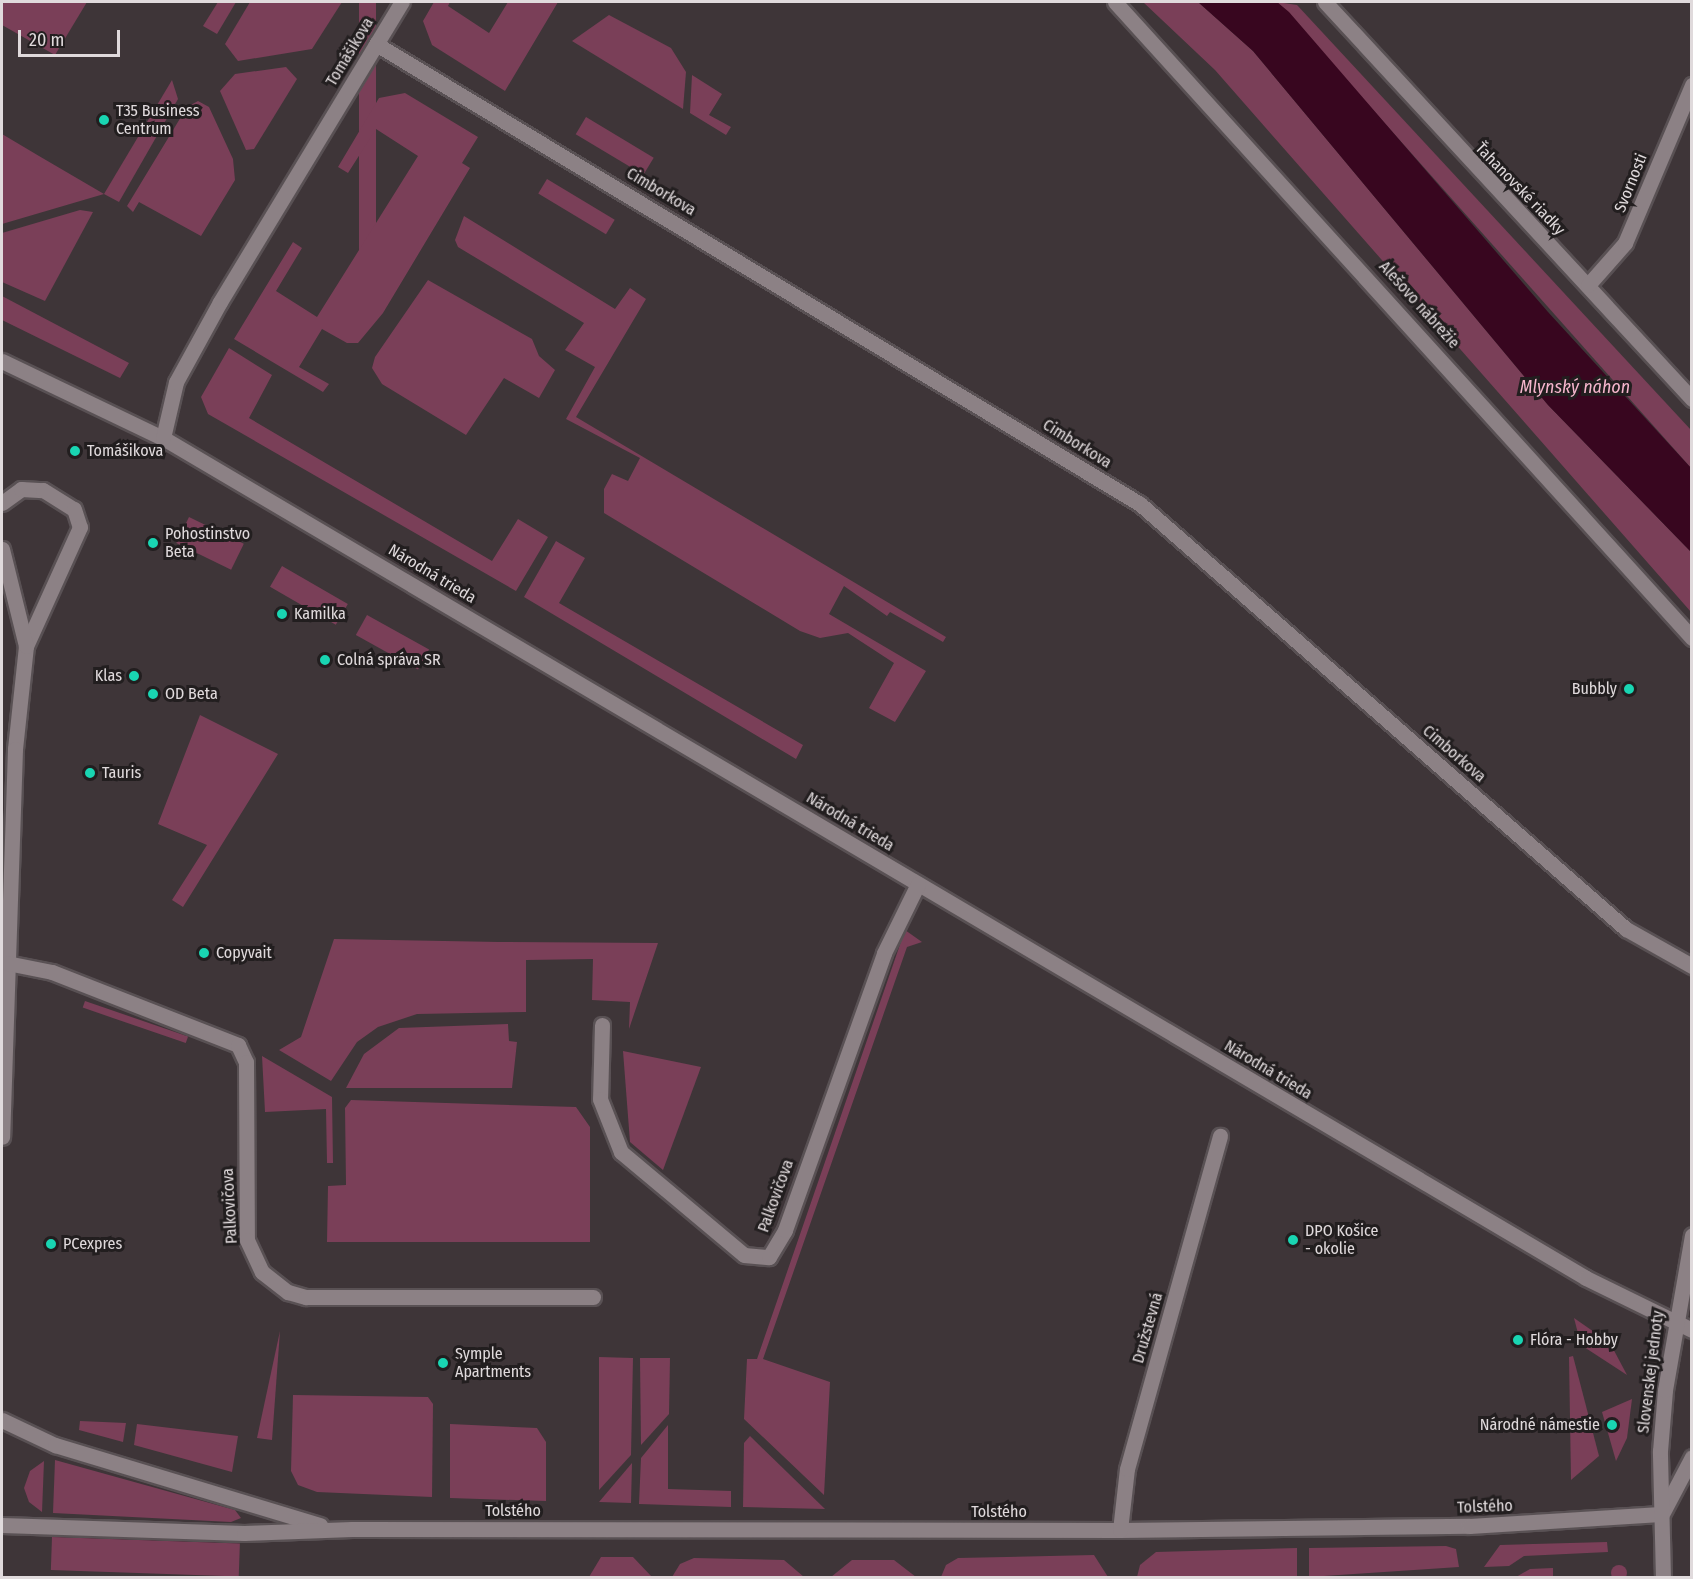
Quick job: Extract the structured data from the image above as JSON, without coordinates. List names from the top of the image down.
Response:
{
  "streets": {
    "street": [
      "Tomášikova",
      "Svornosti",
      "Ťahanovské riadky",
      "Cimborkova",
      "Alešovo nábrežie",
      "Národná trieda",
      "Palkovičova",
      "Družstevná",
      "Slovenskej jednoty",
      "Tolstého"
    ]
  },
  "crossings": [
    ["Tomášikova", "Cimborkova"],
    ["Tomášikova", "Národná trieda"],
    ["Svornosti", "Ťahanovské riadky"],
    ["Národná trieda", "Palkovičova"],
    ["Národná trieda", "Slovenskej jednoty"],
    ["Družstevná", "Tolstého"],
    ["Slovenskej jednoty", "Tolstého"]
  ],
  "water": ["Mlynský náhon"],
  "places": [
    "T35 Business Centrum",
    "Tomášikova",
    "Pohostinstvo Beta",
    "Kamilka",
    "Colná správa SR",
    "Klas",
    "Bubbly",
    "OD Beta",
    "Tauris",
    "Copyvait",
    "DPO Košice - okolie",
    "PCexpres",
    "Flóra - Hobby",
    "Symple Apartments",
    "Národné námestie"
  ],
  "scale_bar": "20 m"
}
